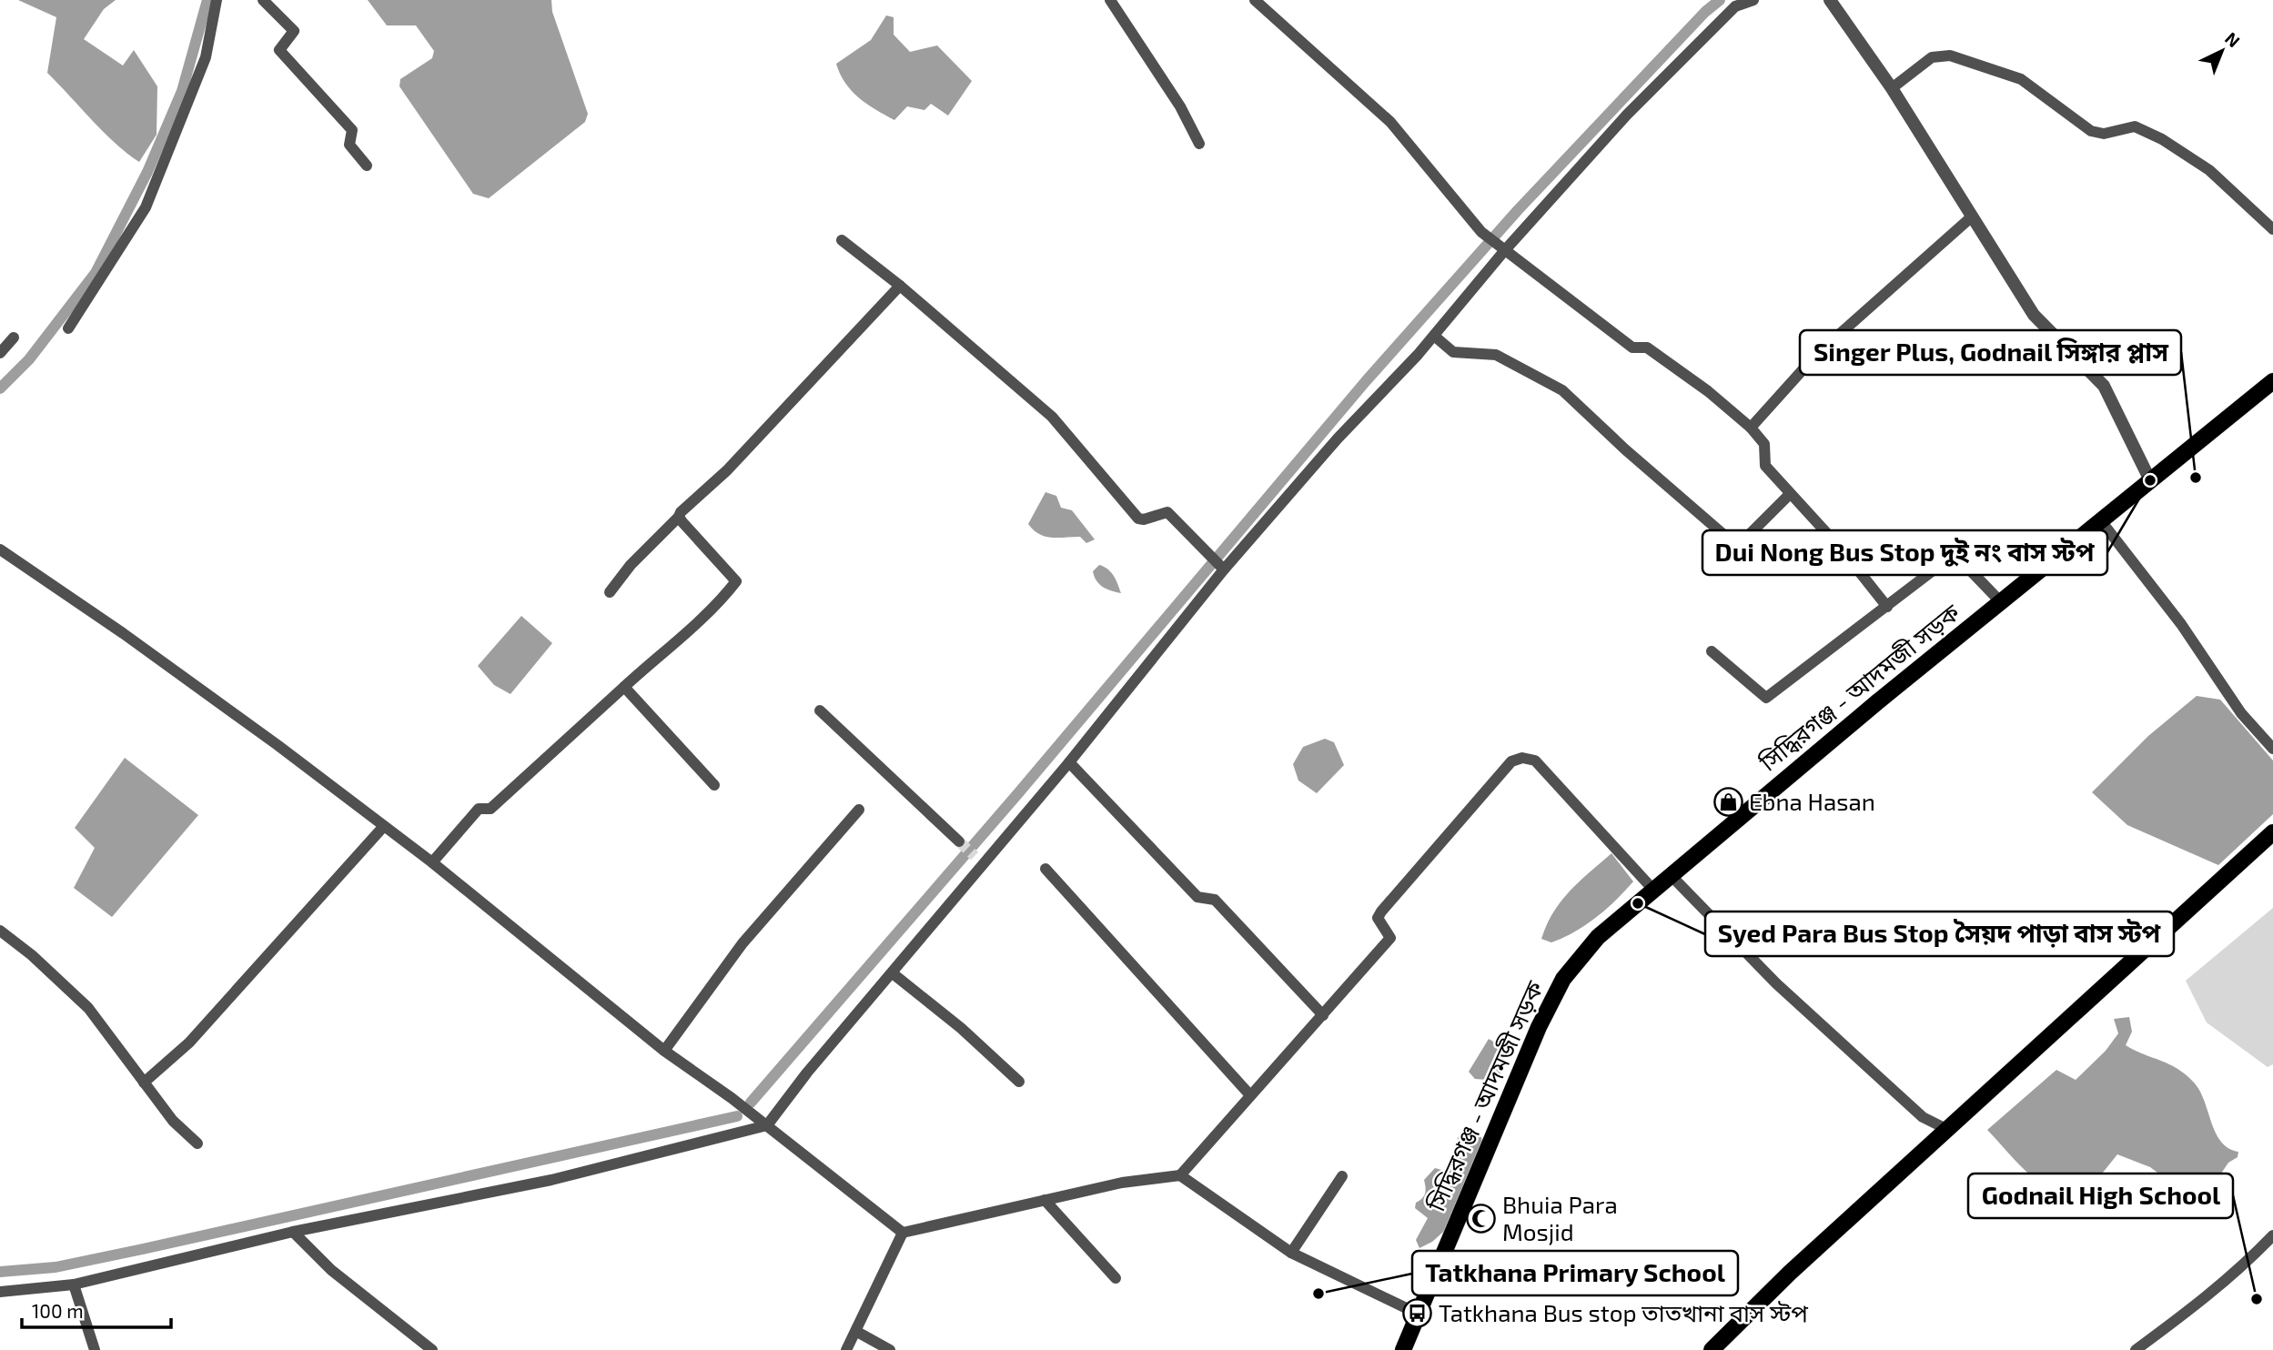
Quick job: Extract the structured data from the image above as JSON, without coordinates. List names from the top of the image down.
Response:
{
  "streets": {
    "main road": ["সিদ্ধিরগঞ্জ - আদমজী সড়ক"]
  },
  "places": {
    "other": [
      "Singer Plus, Godnail সিঙ্গার প্লাস",
      "Dui Nong Bus Stop দুই নং বাস স্টপ",
      "Syed Para Bus Stop সৈয়দ পাড়া বাস স্টপ",
      "Tatkhana Primary School",
      "Godnail High School"
    ],
    "shop": ["Ebna Hasan"],
    "mosque": ["Bhuia Para Mosjid"],
    "bus stop": ["Tatkhana Bus stop তাতখানা বাস স্টপ"]
  },
  "scale_bar": "100 m",
  "north": "top right"
}
